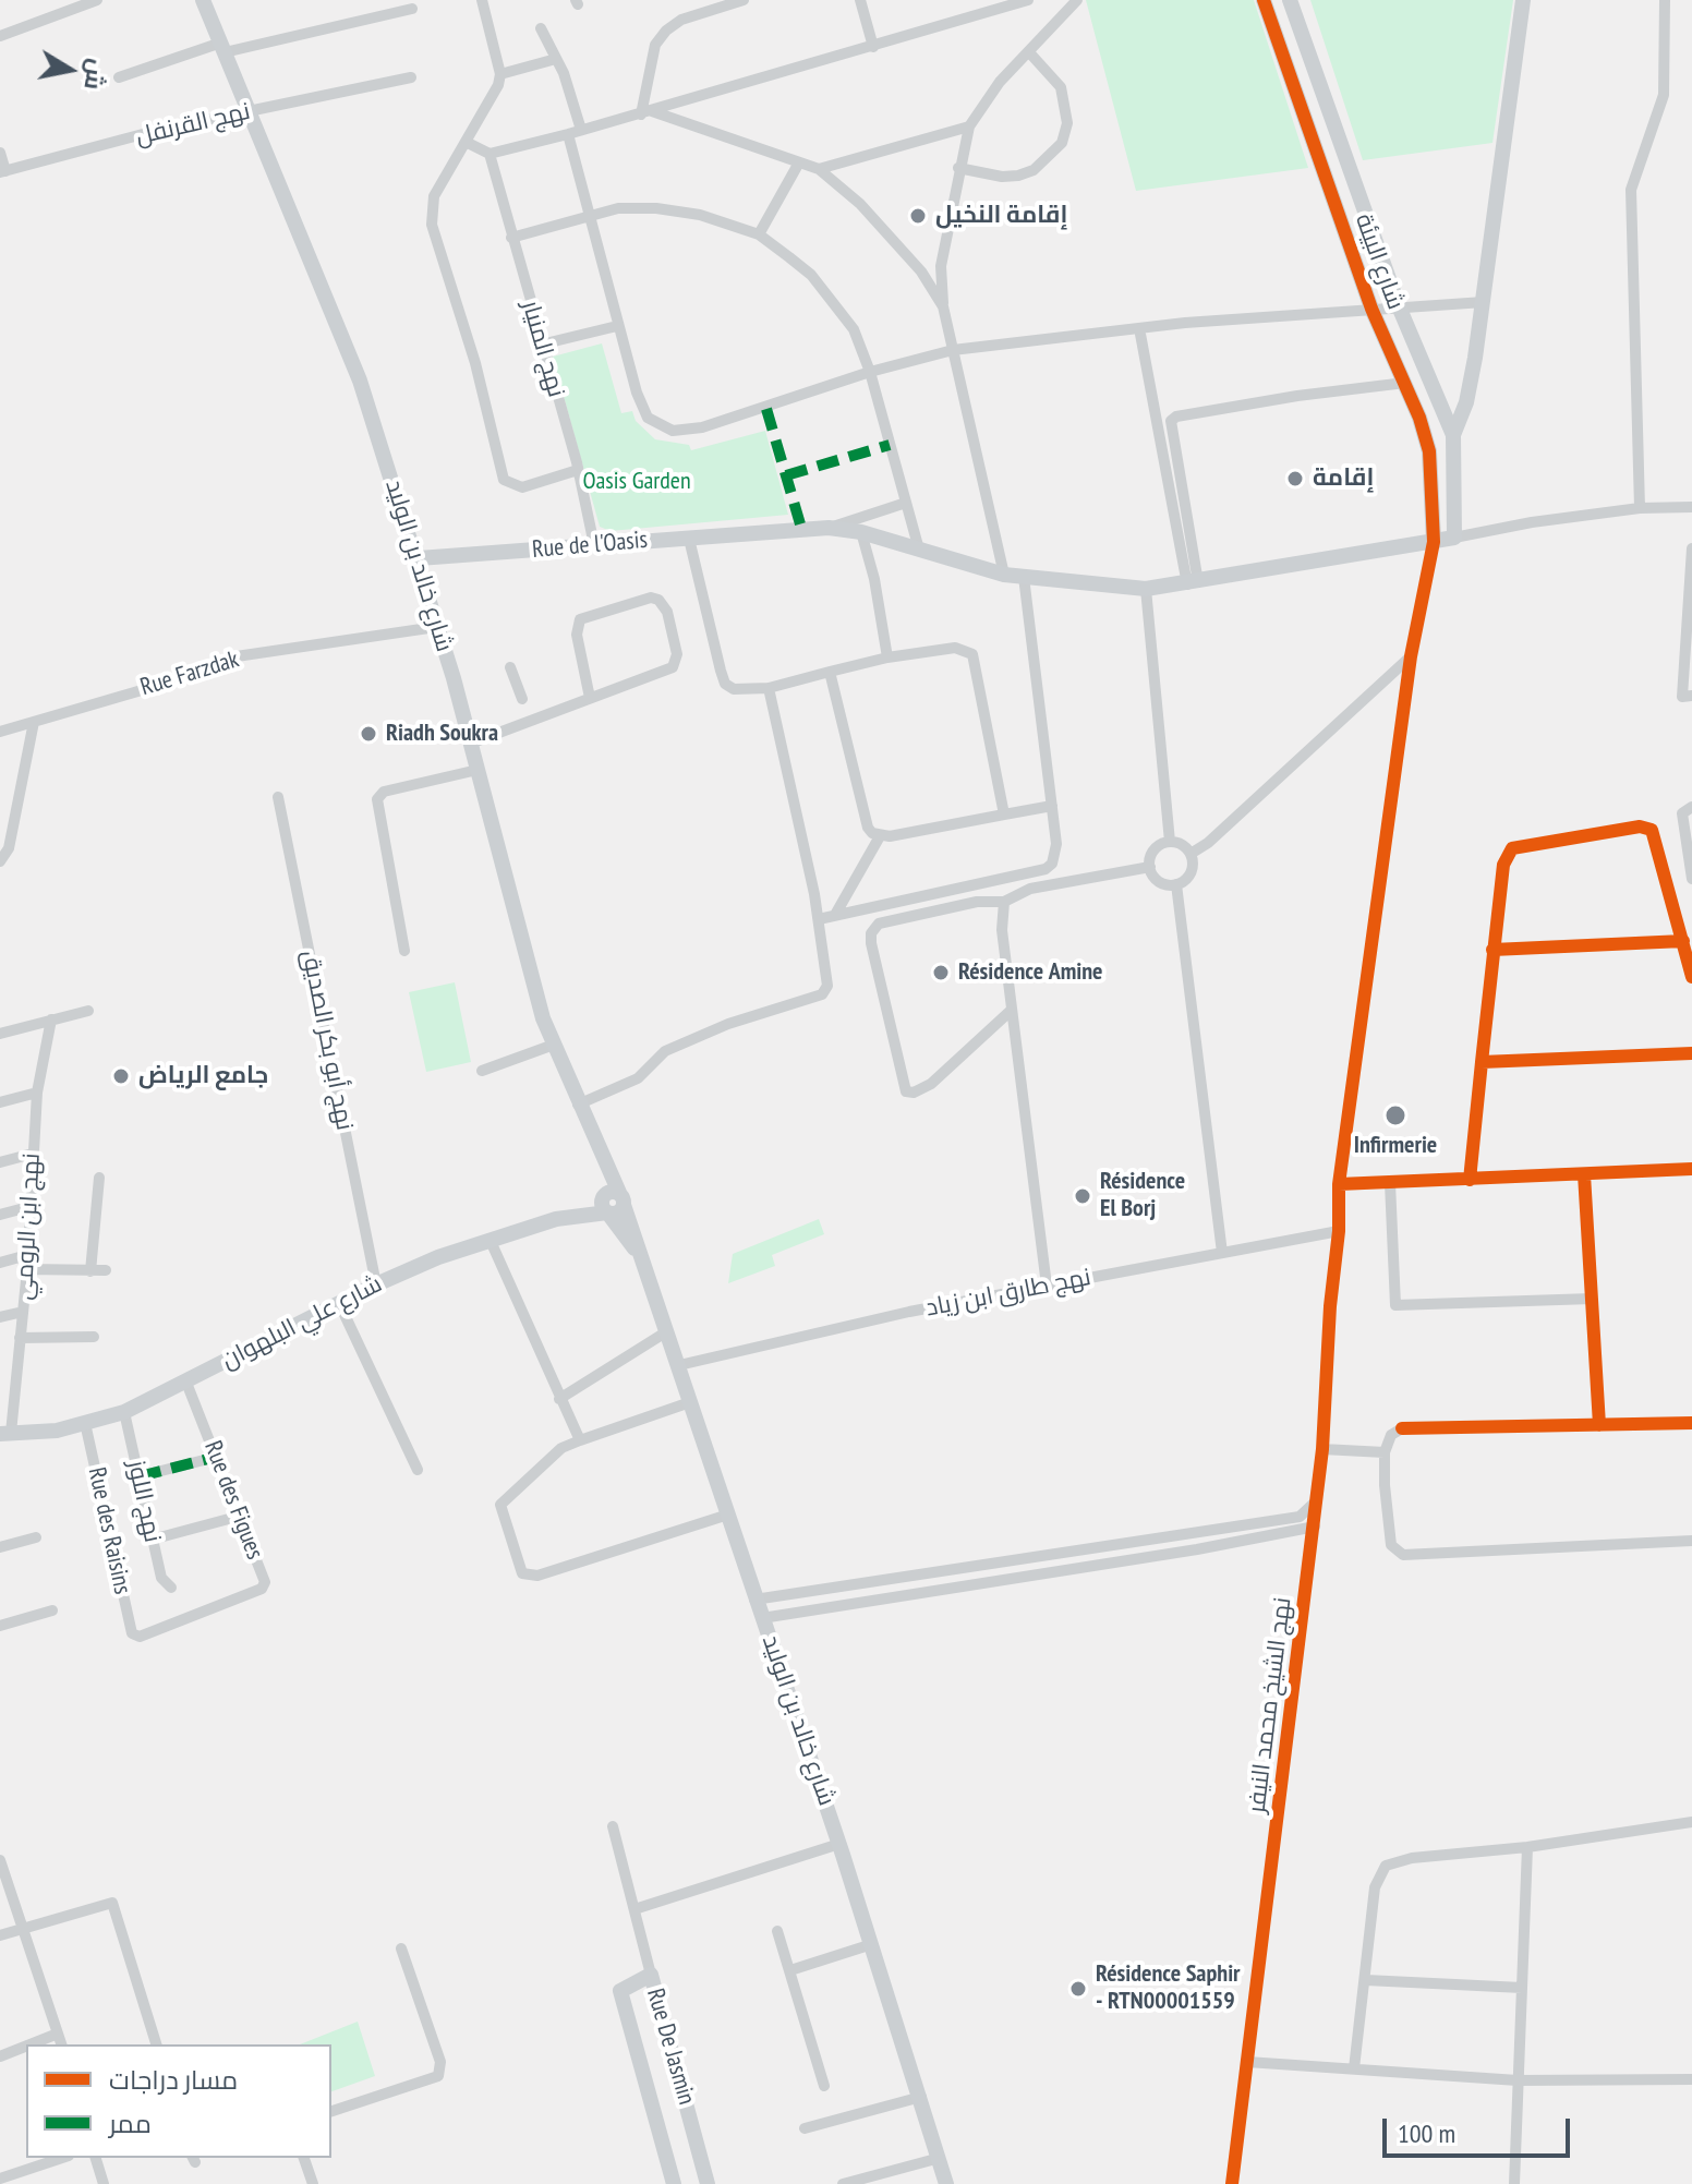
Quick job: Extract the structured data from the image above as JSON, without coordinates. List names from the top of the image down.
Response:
{
  "streets": {
    "street": [
      "نهج القرنفل",
      "شارع البيئة",
      "نهج المنيار",
      "Rue de l'Oasis",
      "شارع خالد بن الوليد",
      "Rue Farzdak",
      "نهج أبو بكر الصديق",
      "نهج ابن الرومي",
      "نهج طارق ابن زياد",
      "شارع علي البلهوان",
      "Rue des Figues",
      "نهج اللوز",
      "Rue des Raisins",
      "نهج الشيخ محمد النيفر",
      "Rue De Jasmin"
    ]
  },
  "crossings": [
    ["نهج القرنفل", "شارع خالد بن الوليد"],
    ["شارع البيئة", "Rue de l'Oasis"],
    ["شارع البيئة", "نهج الشيخ محمد النيفر"],
    ["نهج المنيار", "Rue de l'Oasis"],
    ["Rue de l'Oasis", "شارع خالد بن الوليد"],
    ["Rue de l'Oasis", "نهج الشيخ محمد النيفر"],
    ["شارع خالد بن الوليد", "Rue Farzdak"],
    ["شارع خالد بن الوليد", "نهج طارق ابن زياد"],
    ["شارع خالد بن الوليد", "شارع علي البلهوان"],
    ["نهج أبو بكر الصديق", "شارع علي البلهوان"],
    ["نهج ابن الرومي", "شارع علي البلهوان"],
    ["نهج طارق ابن زياد", "نهج الشيخ محمد النيفر"],
    ["شارع علي البلهوان", "Rue des Figues"],
    ["شارع علي البلهوان", "نهج اللوز"],
    ["شارع علي البلهوان", "Rue des Raisins"],
    ["Rue des Figues", "Rue des Raisins"]
  ],
  "parks": ["Oasis Garden"],
  "places": [
    "إقامة النخيل",
    "إقامة",
    "Riadh Soukra",
    "Résidence Amine",
    "جامع الرياض",
    "Infirmerie",
    "Résidence El Borj",
    "Résidence Saphir - RTN00001559"
  ],
  "legend": ["مسار دراجات", "ممر"],
  "scale_bar": "100 m",
  "north": "right"
}
